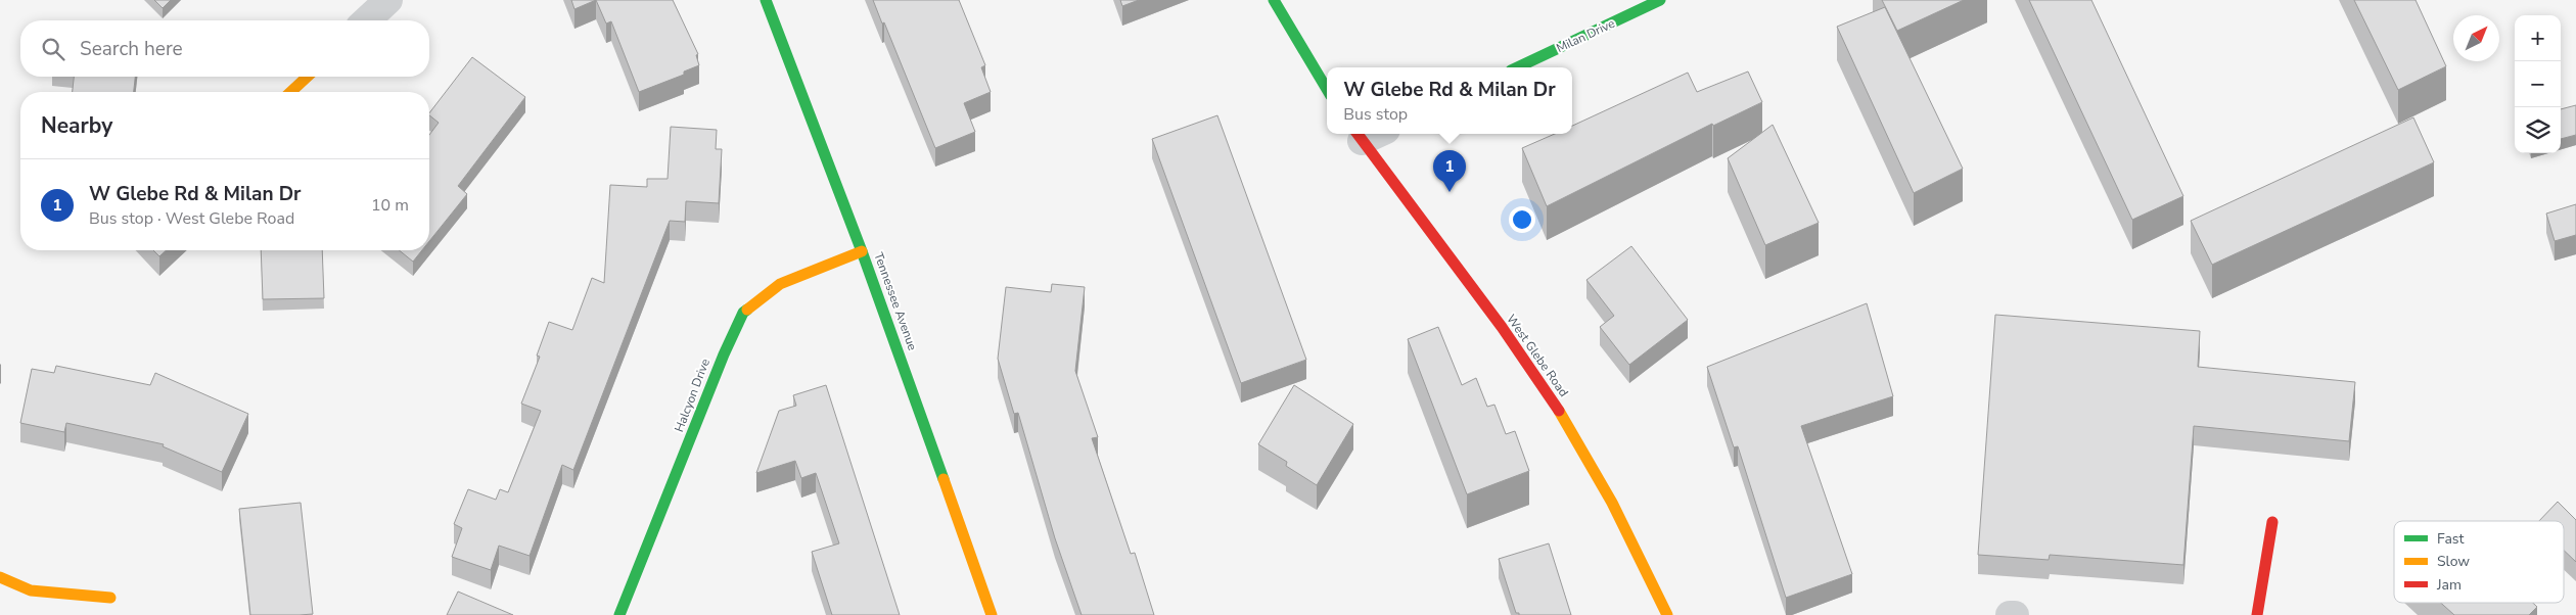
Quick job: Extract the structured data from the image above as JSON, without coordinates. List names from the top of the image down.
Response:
{
  "streets": {
    "street": [
      "Milan Drive",
      "Tennessee Avenue",
      "West Glebe Road",
      "Halcyon Drive"
    ]
  },
  "crossings": [
    ["Tennessee Avenue", "Halcyon Drive"]
  ],
  "legend": ["Fast", "Slow", "Jam"],
  "north": "top right",
  "page": {
    "map_buttons": ["+", "−"],
    "search": "Search here",
    "popup": ["W Glebe Rd & Milan Dr", "Bus stop"],
    "heading": "Nearby",
    "pins": "1",
    "list": [
      {
        "mark": "1",
        "name": "W Glebe Rd & Milan Dr",
        "note": "Bus stop · West Glebe Road",
        "value": "10 m"
      }
    ]
  }
}
